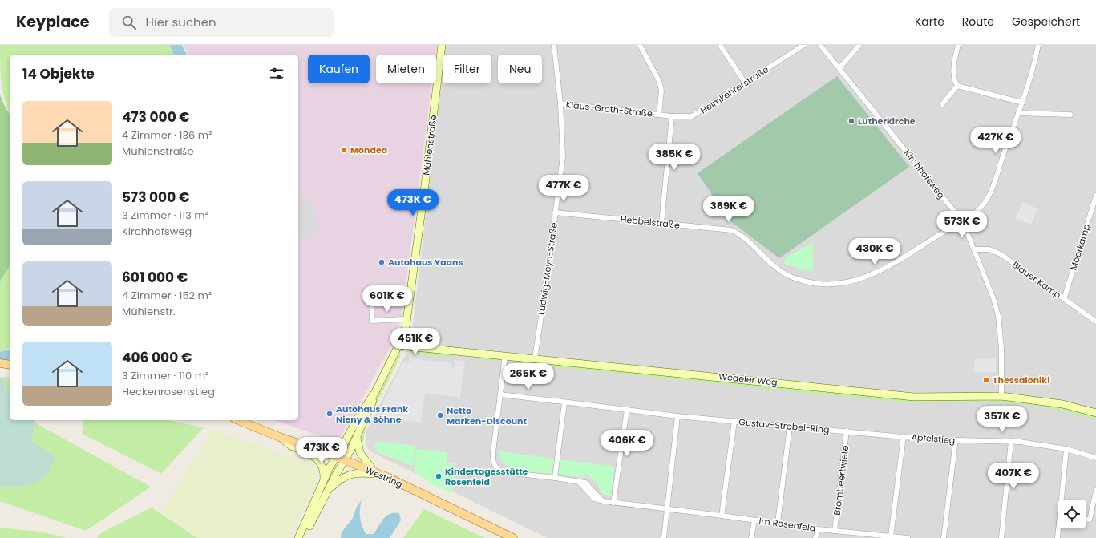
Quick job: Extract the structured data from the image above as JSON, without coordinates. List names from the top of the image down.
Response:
{
  "streets": {
    "main road": ["Mühlenstraße", "Wedeler Weg", "Westring"],
    "street": [
      "Heimkehrerstraße",
      "Klaus-Groth-Straße",
      "Kirchhofsweg",
      "Hebbelstraße",
      "Moorkamp",
      "Ludwig-Meyn-Straße",
      "Blauer Kamp",
      "Gustav-Strobel-Ring",
      "Apfelstieg",
      "Brombeertwiete",
      "Im Rosenfeld"
    ]
  },
  "crossings": [
    ["Heimkehrerstraße", "Klaus-Groth-Straße"],
    ["Klaus-Groth-Straße", "Ludwig-Meyn-Straße"],
    ["Mühlenstraße", "Wedeler Weg"],
    ["Mühlenstraße", "Westring"],
    ["Kirchhofsweg", "Hebbelstraße"],
    ["Kirchhofsweg", "Blauer Kamp"],
    ["Kirchhofsweg", "Wedeler Weg"],
    ["Hebbelstraße", "Ludwig-Meyn-Straße"],
    ["Moorkamp", "Blauer Kamp"],
    ["Ludwig-Meyn-Straße", "Wedeler Weg"],
    ["Wedeler Weg", "Im Rosenfeld"],
    ["Gustav-Strobel-Ring", "Apfelstieg"],
    ["Gustav-Strobel-Ring", "Brombeertwiete"],
    ["Gustav-Strobel-Ring", "Im Rosenfeld"],
    ["Brombeertwiete", "Im Rosenfeld"]
  ],
  "places": [
    "Lutherkirche",
    "Mondea",
    "Autohaus Yaans",
    "Thessaloniki",
    "Autohaus Frank Nieny & Söhne",
    "Netto Marken-Discount",
    "Kindertagesstätte Rosenfeld"
  ],
  "page": {
    "header": "Keyplace",
    "search": "Hier suchen",
    "nav": ["Karte", "Route", "Gespeichert"],
    "chip": [
      "Kaufen",
      "Mieten",
      "Filter",
      "Neu"
    ],
    "heading": "14 Objekte",
    "list": [
      {
        "name": "473 000 €",
        "note": "4 Zimmer · 136 m² · Mühlenstraße"
      },
      {
        "name": "573 000 €",
        "note": "3 Zimmer · 113 m² · Kirchhofsweg"
      },
      {
        "name": "601 000 €",
        "note": "4 Zimmer · 152 m² · Mühlenstr."
      },
      {
        "name": "406 000 €",
        "note": "3 Zimmer · 110 m² · Heckenrosenstieg"
      }
    ],
    "price": [
      "427K €",
      "385K €",
      "477K €",
      "473K €",
      "369K €",
      "573K €",
      "430K €",
      "601K €",
      "451K €",
      "265K €",
      "357K €",
      "406K €",
      "473K €",
      "407K €"
    ]
  }
}
